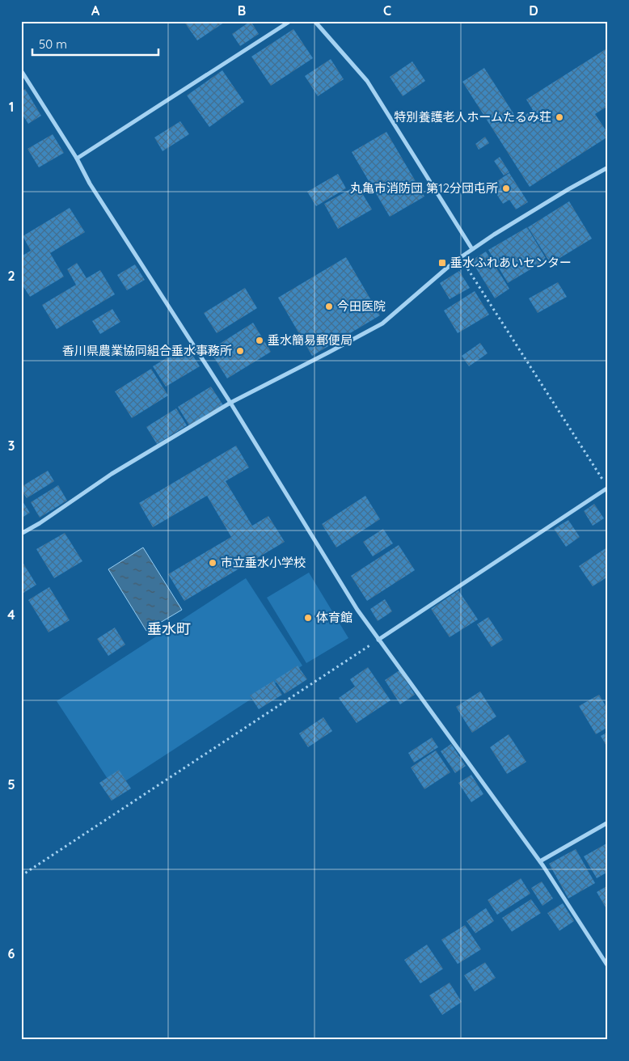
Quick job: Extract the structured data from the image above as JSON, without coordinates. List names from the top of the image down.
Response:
{
  "districts": ["垂水町"],
  "places": {
    "other": [
      "特別養護老人ホームたるみ荘",
      "丸亀市消防団 第12分団屯所",
      "今田医院",
      "垂水簡易郵便局",
      "香川県農業協同組合垂水事務所",
      "市立垂水小学校",
      "体育館"
    ],
    "transit": ["垂水ふれあいセンター"]
  },
  "scale_bar": "50 m",
  "grid": {
    "columns": [
      "A",
      "B",
      "C",
      "D"
    ],
    "rows": [
      "1",
      "2",
      "3",
      "4",
      "5",
      "6"
    ]
  }
}
